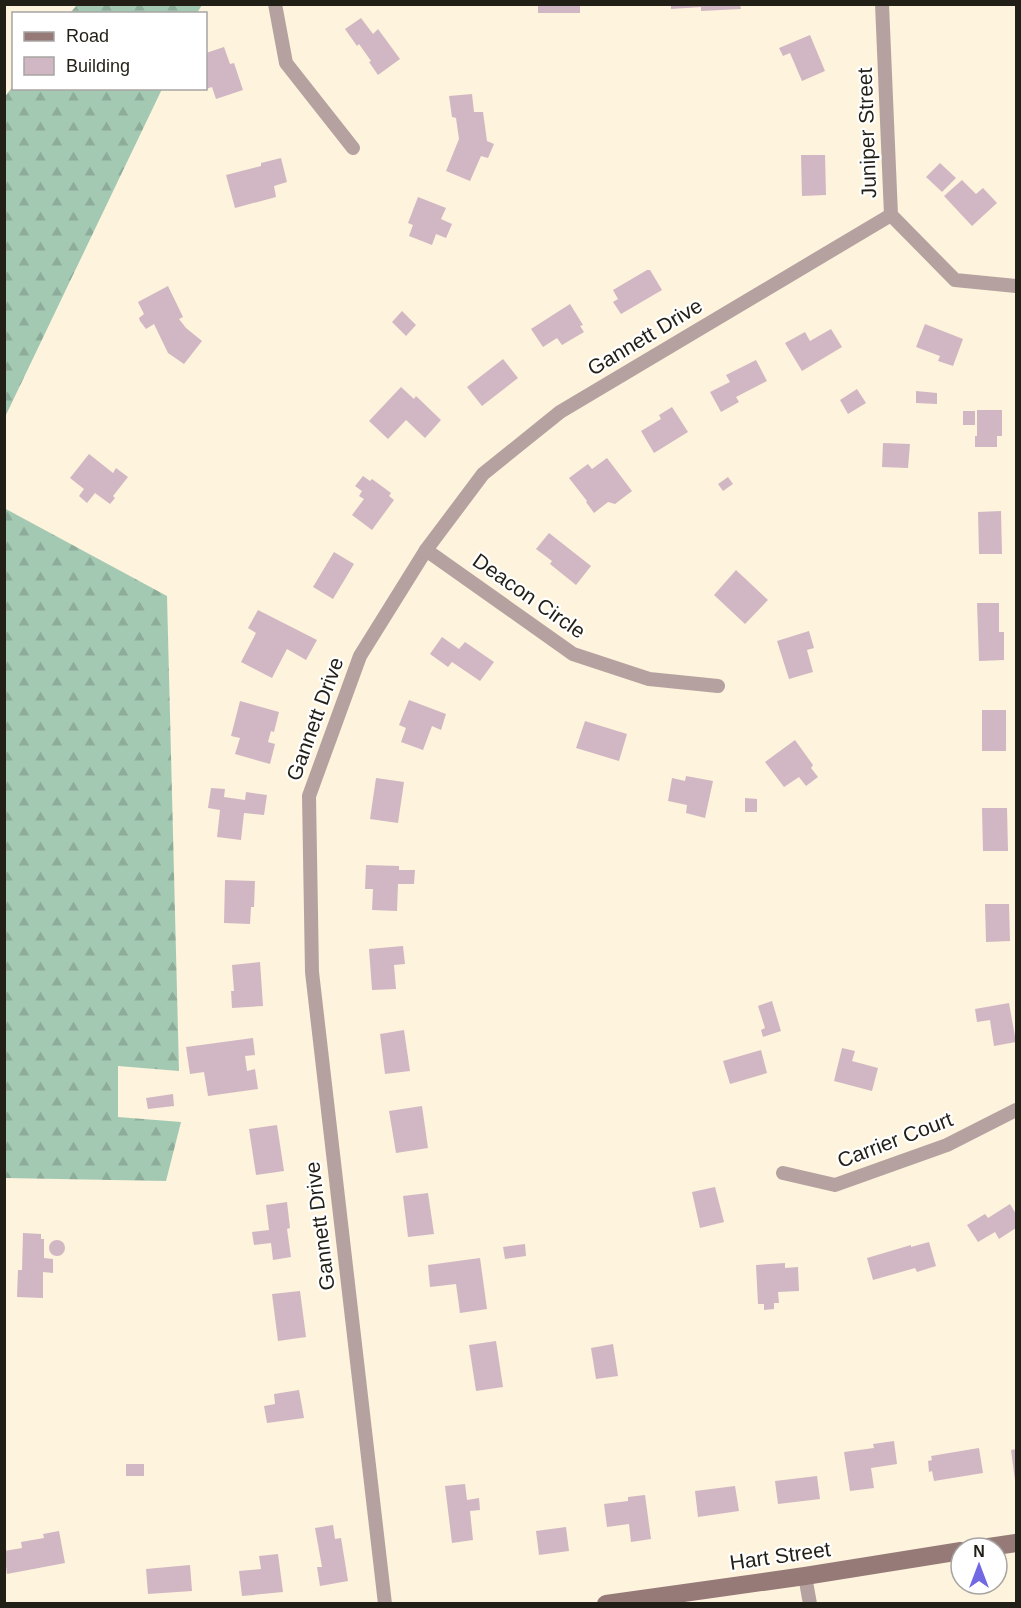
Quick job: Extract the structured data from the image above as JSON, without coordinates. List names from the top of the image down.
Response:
{
  "streets": {
    "street": [
      "Juniper Street",
      "Gannett Drive",
      "Deacon Circle",
      "Carrier Court",
      "Hart Street"
    ]
  },
  "crossings": [
    ["Juniper Street", "Gannett Drive"],
    ["Gannett Drive", "Deacon Circle"]
  ],
  "legend": ["Road", "Building"],
  "north": "top"
}
